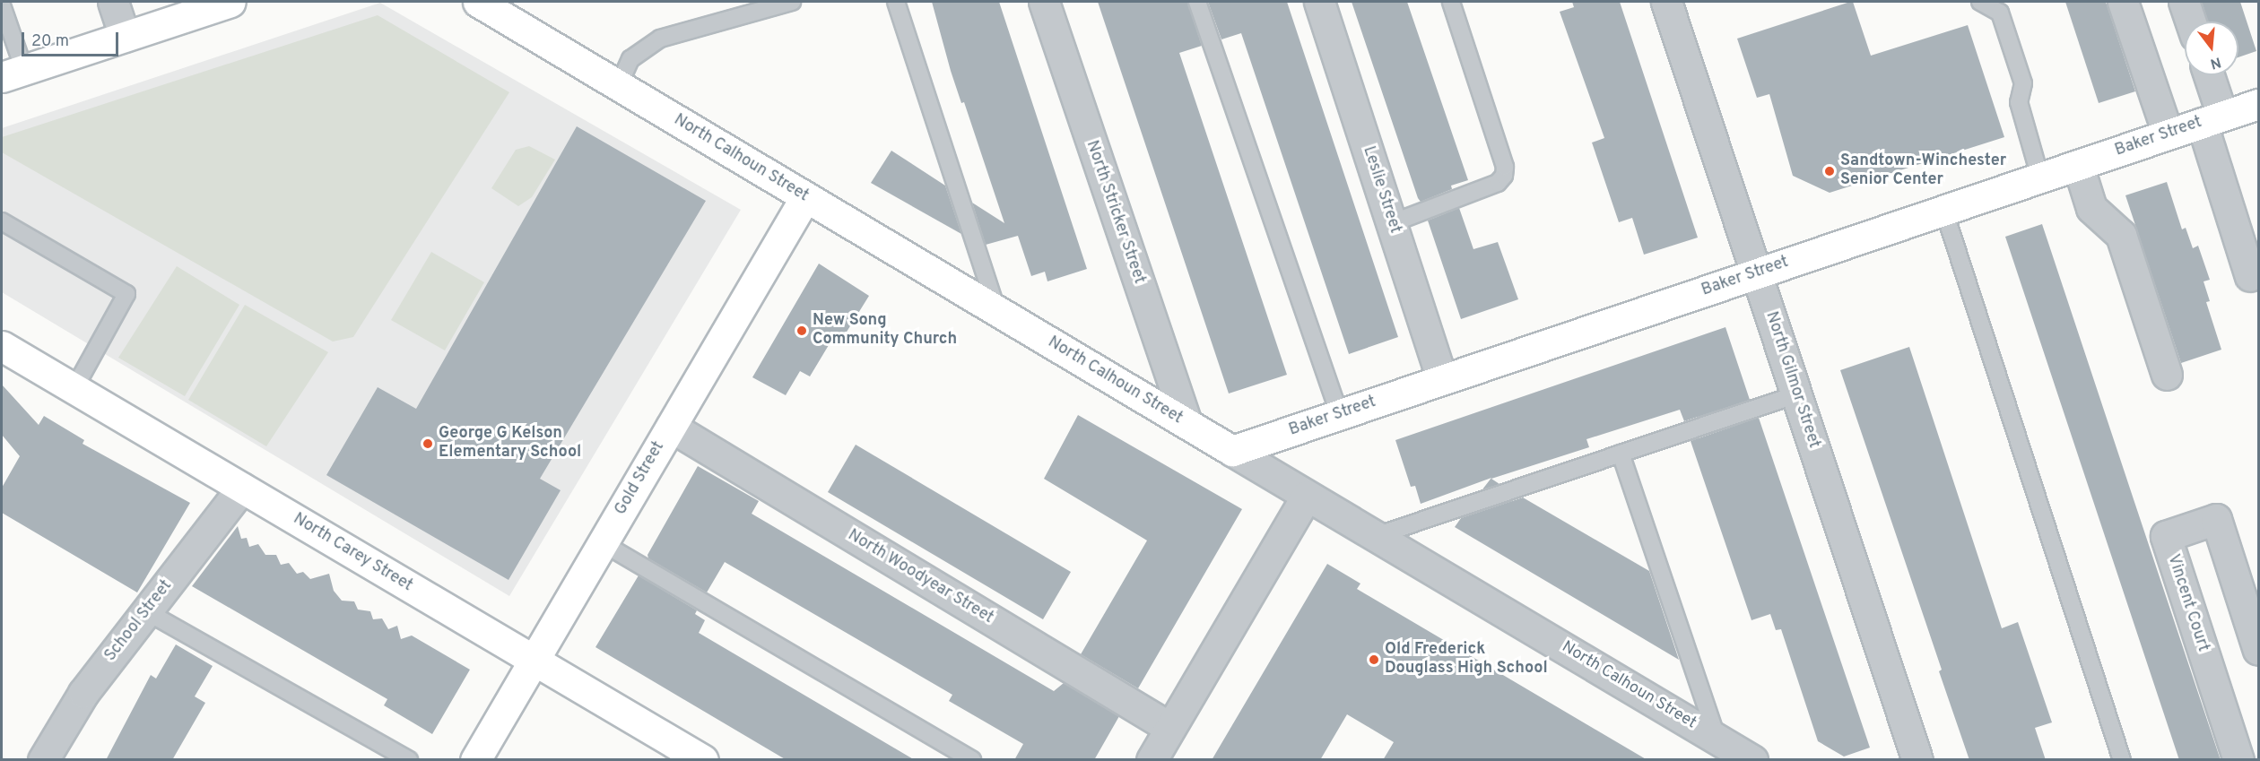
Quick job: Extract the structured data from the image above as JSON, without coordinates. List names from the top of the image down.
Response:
{
  "streets": {
    "street": [
      "Baker Street",
      "North Calhoun Street",
      "Leslie Street",
      "North Stricker Street",
      "North Gilmor Street",
      "Gold Street",
      "North Carey Street",
      "North Woodyear Street",
      "Vincent Court",
      "School Street"
    ]
  },
  "crossings": [
    ["Baker Street", "North Calhoun Street"],
    ["Baker Street", "Leslie Street"],
    ["Baker Street", "North Gilmor Street"],
    ["North Calhoun Street", "North Stricker Street"],
    ["North Calhoun Street", "Gold Street"],
    ["Gold Street", "North Carey Street"],
    ["Gold Street", "North Woodyear Street"],
    ["North Carey Street", "School Street"]
  ],
  "places": [
    "Sandtown-Winchester Senior Center",
    "New Song Community Church",
    "George G Kelson Elementary School",
    "Old Frederick Douglass High School"
  ],
  "scale_bar": "20 m",
  "north": "bottom"
}
